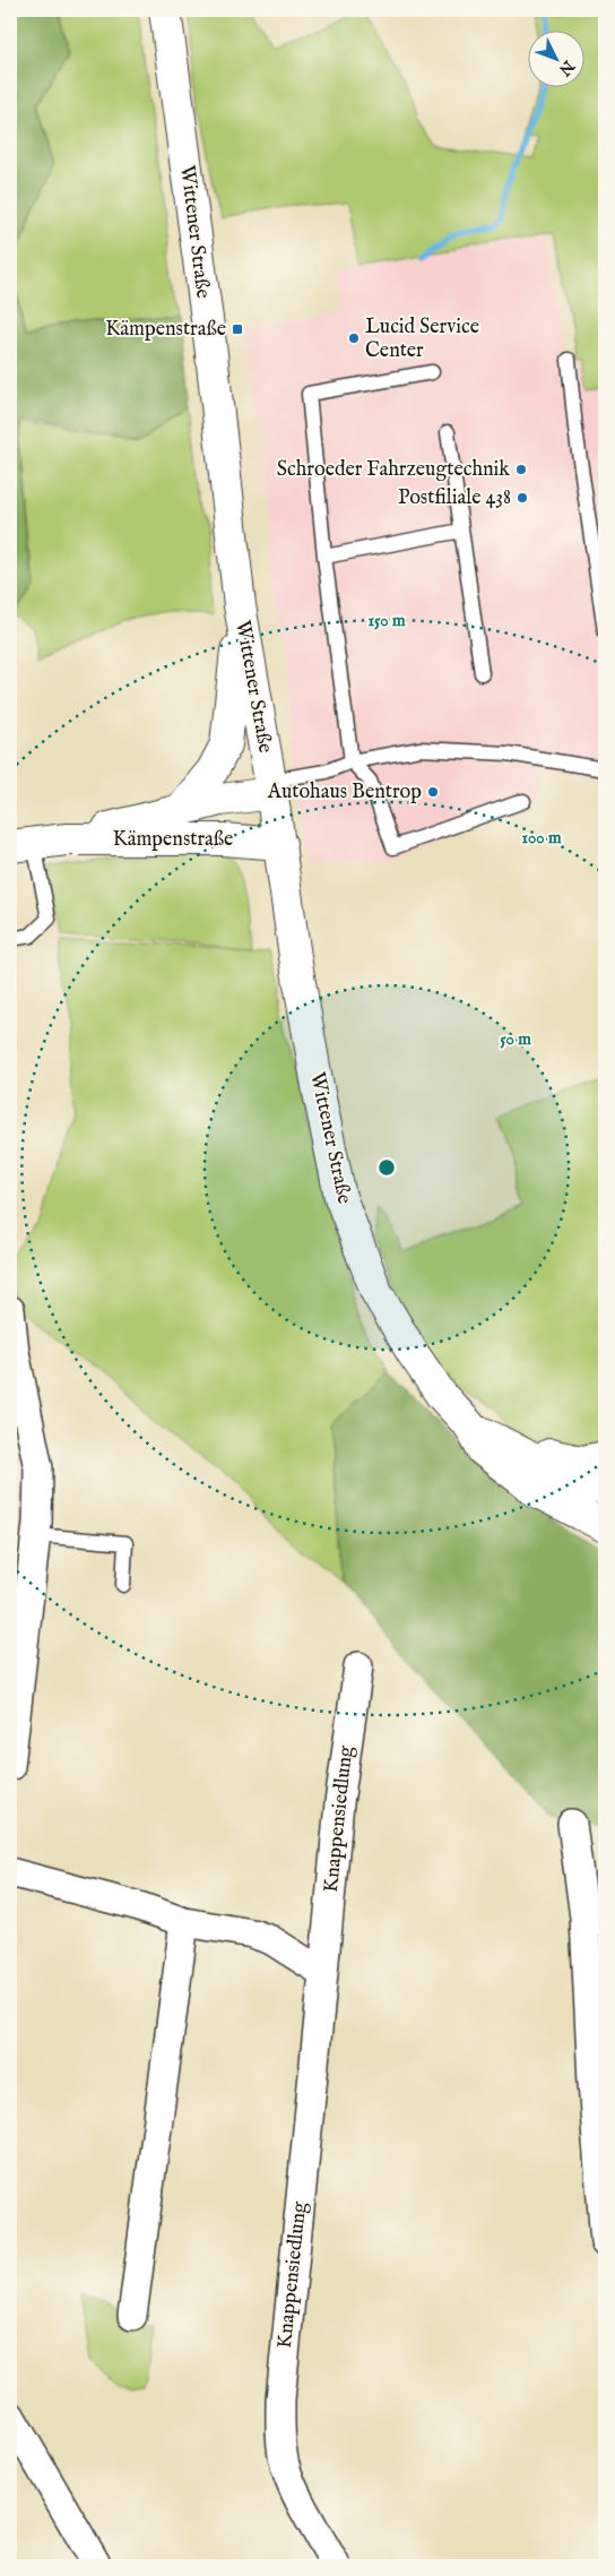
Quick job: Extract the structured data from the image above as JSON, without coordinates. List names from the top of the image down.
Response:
{
  "streets": {
    "main road": ["Wittener Straße", "Kämpenstraße"],
    "street": ["Knappensiedlung"]
  },
  "crossings": [
    ["Wittener Straße", "Kämpenstraße"]
  ],
  "places": {
    "transit": ["Kämpenstraße"],
    "other": [
      "Lucid Service Center",
      "Schroeder Fahrzeugtechnik",
      "Postfiliale 438",
      "Autohaus Bentrop"
    ]
  },
  "north": "bottom right",
  "rings": ["150 m", "100 m", "50 m"]
}
